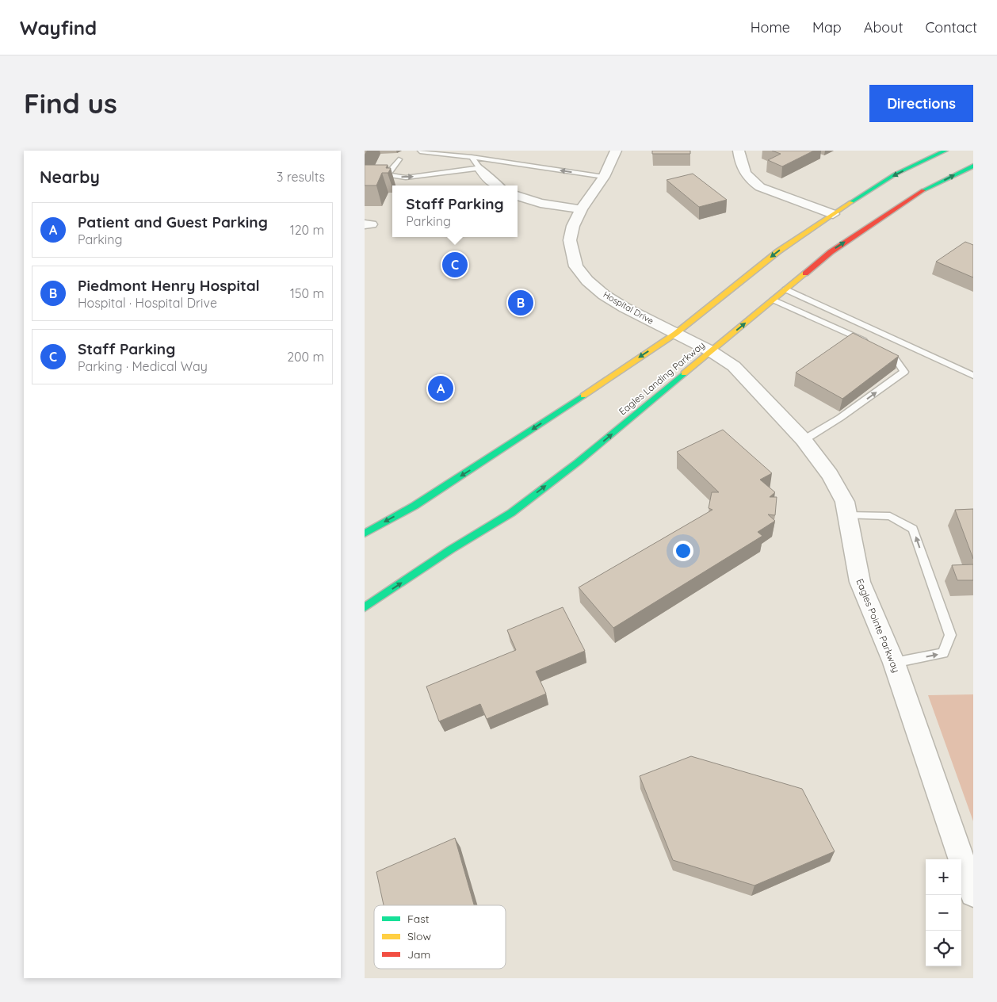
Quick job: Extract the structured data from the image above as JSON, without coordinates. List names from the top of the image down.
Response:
{
  "streets": {
    "main road": ["Eagles Landing Parkway"],
    "street": ["Hospital Drive", "Eagles Pointe Parkway"]
  },
  "crossings": [
    ["Hospital Drive", "Eagles Landing Parkway"],
    ["Hospital Drive", "Eagles Pointe Parkway"],
    ["Eagles Landing Parkway", "Eagles Pointe Parkway"]
  ],
  "legend": ["Fast", "Slow", "Jam"],
  "page": {
    "header": "Wayfind",
    "nav": [
      "Home",
      "Map",
      "About",
      "Contact"
    ],
    "buttons": "Directions",
    "title": "Find us",
    "heading": ["Nearby", "3 results"],
    "popup": ["Staff Parking", "Parking"],
    "list": [
      {
        "mark": "A",
        "name": "Patient and Guest Parking",
        "note": "Parking",
        "value": "120 m"
      },
      {
        "mark": "B",
        "name": "Piedmont Henry Hospital",
        "note": "Hospital · Hospital Drive",
        "value": "150 m"
      },
      {
        "mark": "C",
        "name": "Staff Parking",
        "note": "Parking · Medical Way",
        "value": "200 m"
      }
    ],
    "pins": ["C", "B", "A"],
    "map_buttons": ["+", "−"]
  }
}
